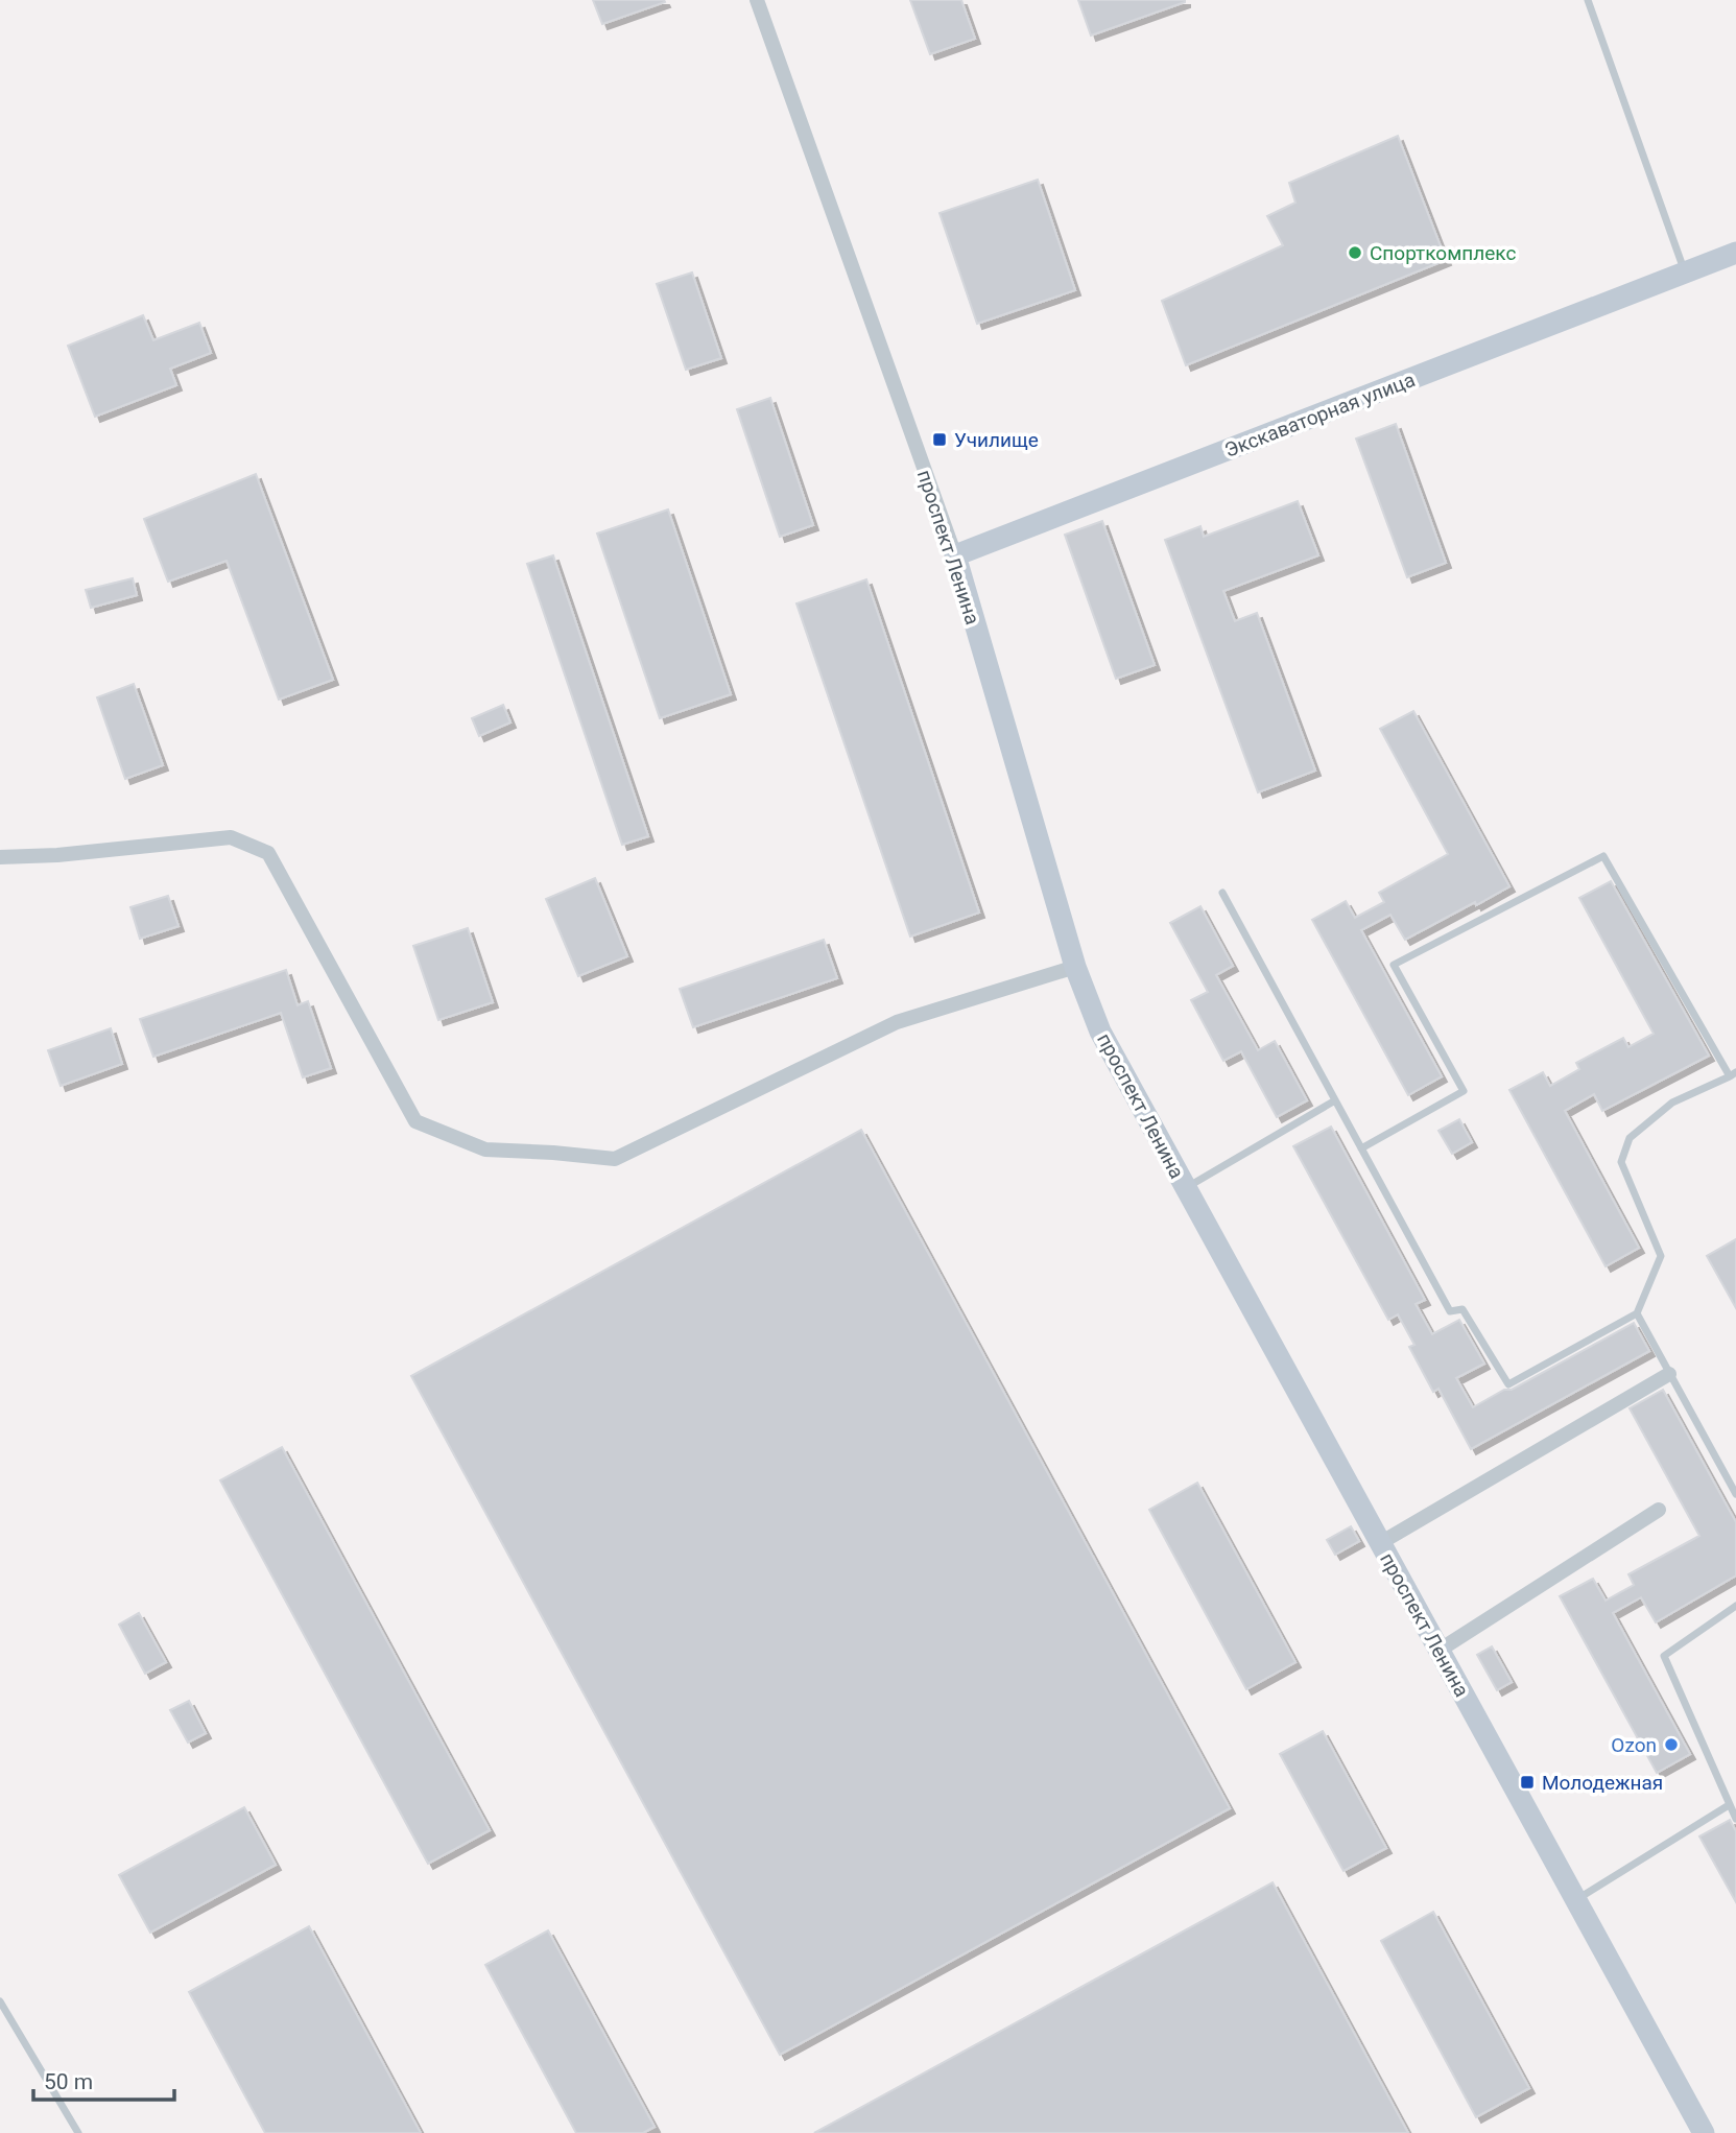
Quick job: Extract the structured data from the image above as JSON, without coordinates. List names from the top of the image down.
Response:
{
  "streets": {
    "street": ["Экскаваторная улица", "проспект Ленина"]
  },
  "crossings": [
    ["Экскаваторная улица", "проспект Ленина"]
  ],
  "places": {
    "other": ["Спорткомплекс", "Ozon"],
    "transit": ["Училище", "Молодежная"]
  },
  "scale_bar": "50 m"
}
